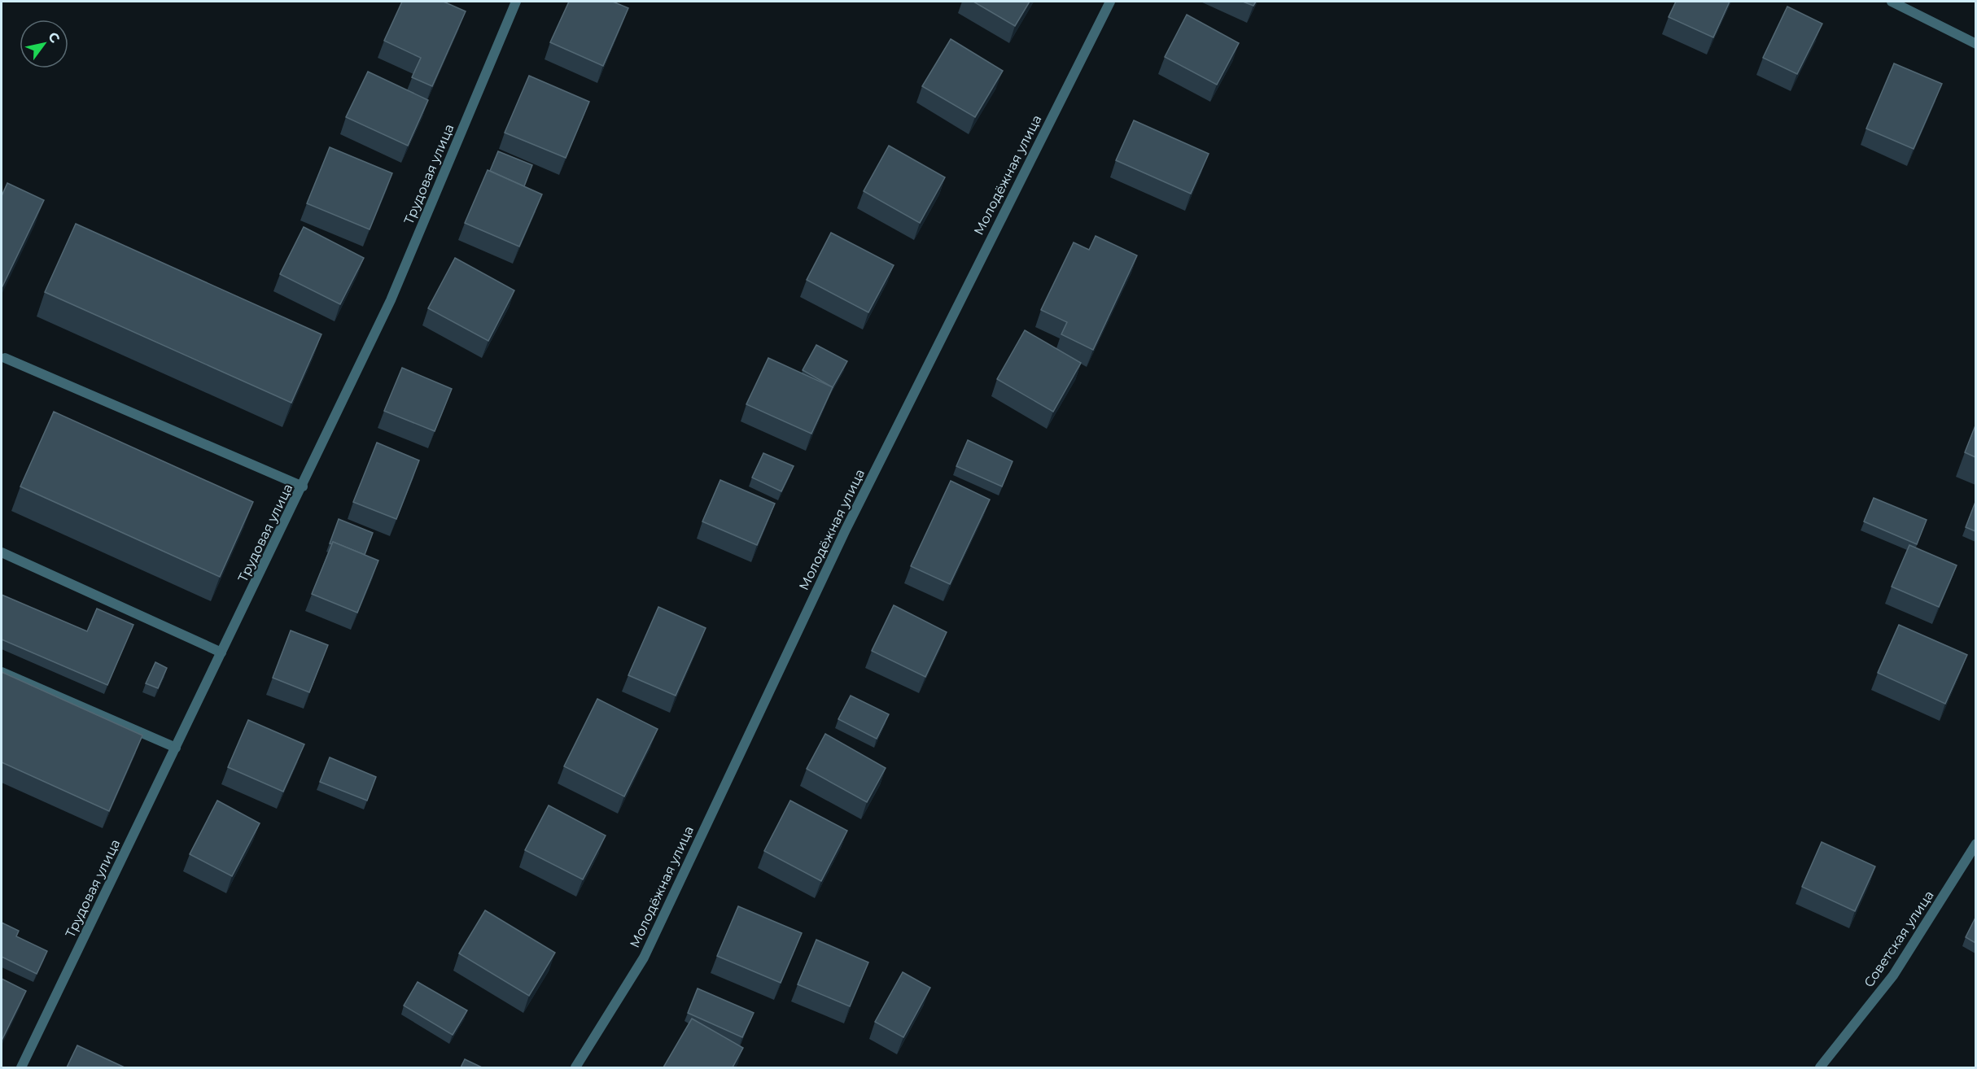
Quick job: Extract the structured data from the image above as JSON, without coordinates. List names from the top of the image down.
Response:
{
  "streets": {
    "street": ["Трудовая улица", "Молодёжная улица", "Советская улица"]
  },
  "north": "top right"
}
